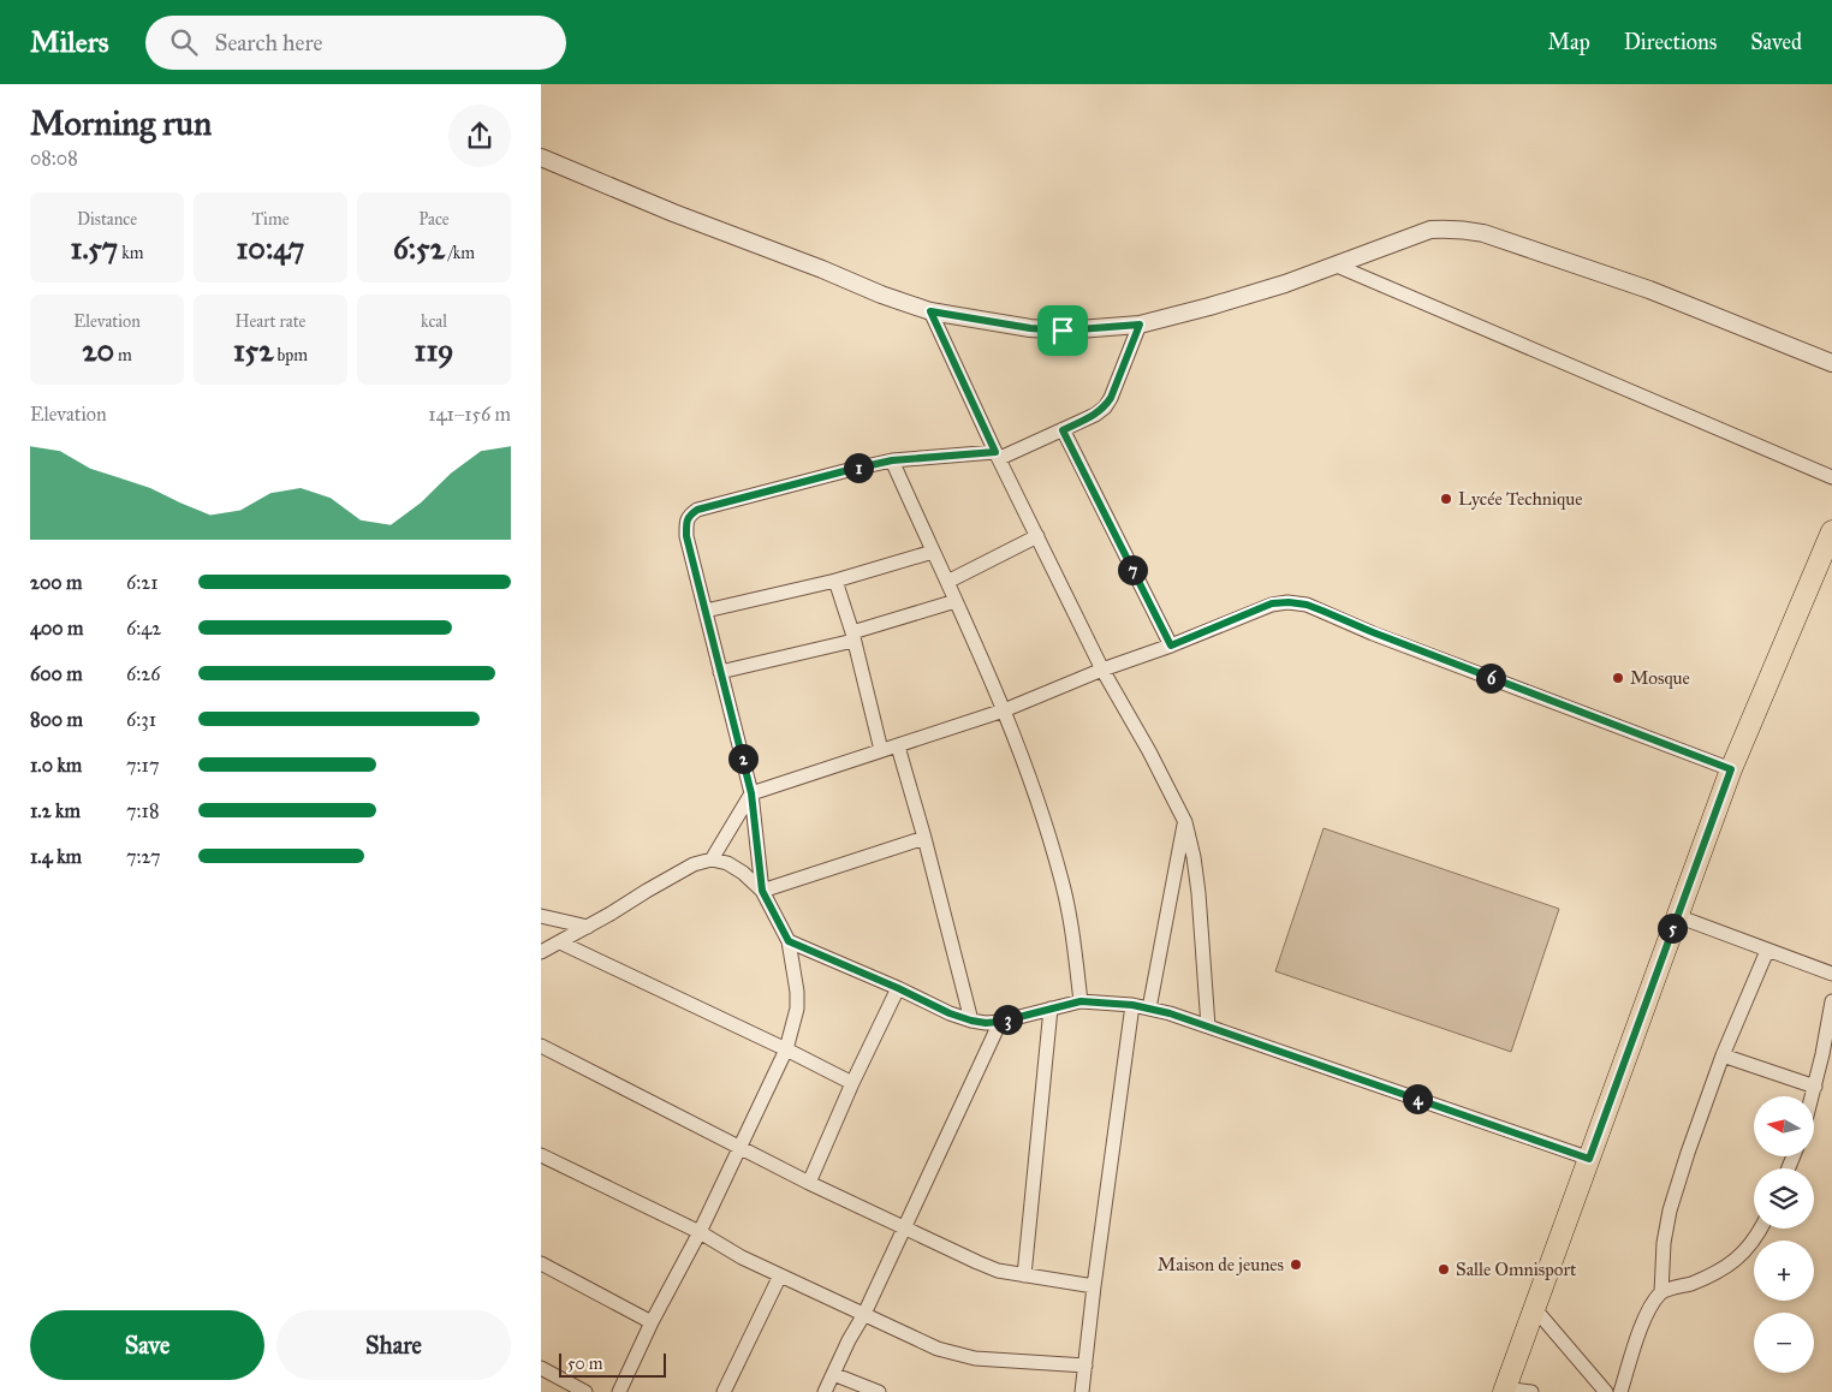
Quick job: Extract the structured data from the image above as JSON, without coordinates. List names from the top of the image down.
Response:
{
  "places": [
    "Lycée Technique",
    "Mosque",
    "Maison de jeunes",
    "Salle Omnisport"
  ],
  "scale_bar": "50 m",
  "north": "left",
  "page": {
    "header": "Milers",
    "search": "Search here",
    "nav": ["Map", "Directions", "Saved"],
    "heading": ["Morning run", "08:08"],
    "stats": [
      ["Distance", "1.57 km"],
      ["Time", "10:47"],
      ["Pace", "6:52 /km"],
      ["Elevation", "20 m"],
      ["Heart rate", "152 bpm"],
      ["kcal", "119"]
    ],
    "chart": ["Elevation", "141–156 m"],
    "pins": [
      "1",
      "7",
      "6",
      "2",
      "5",
      "3",
      "4"
    ],
    "list": [
      {
        "name": "200 m",
        "note": "6:21"
      },
      {
        "name": "400 m",
        "note": "6:42"
      },
      {
        "name": "600 m",
        "note": "6:26"
      },
      {
        "name": "800 m",
        "note": "6:31"
      },
      {
        "name": "1.0 km",
        "note": "7:17"
      },
      {
        "name": "1.2 km",
        "note": "7:18"
      },
      {
        "name": "1.4 km",
        "note": "7:27"
      }
    ],
    "map_buttons": ["+", "−"],
    "buttons": ["Save", "Share"],
    "scale": "50 m"
  }
}
